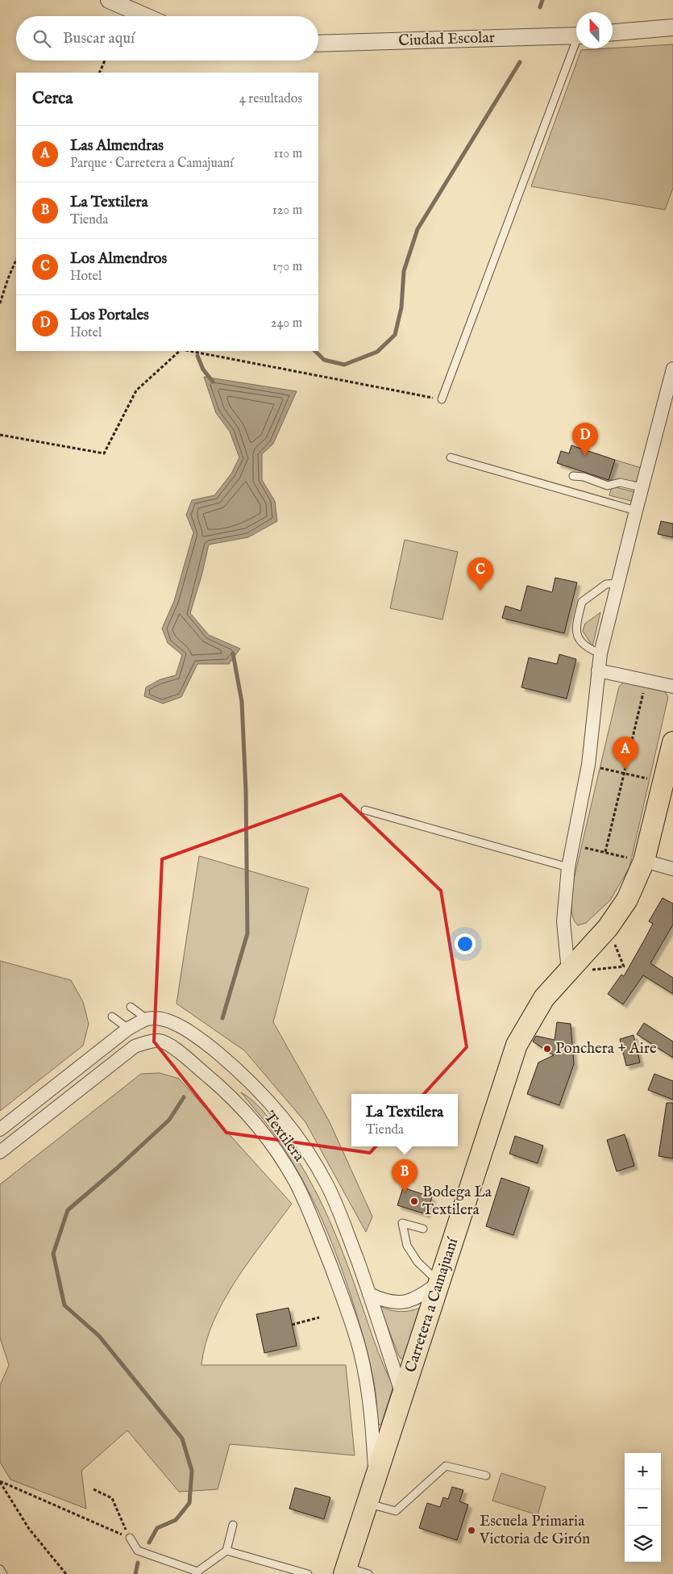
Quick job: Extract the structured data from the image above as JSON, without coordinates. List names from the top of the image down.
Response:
{
  "streets": {
    "main road": ["Carretera a Camajuaní"],
    "street": ["Ciudad Escolar", "Textilera"]
  },
  "crossings": [
    ["Textilera", "Carretera a Camajuaní"]
  ],
  "places": ["Ponchera + Aire", "Bodega La Textilera", "Escuela Primaria Victoria de Girón"],
  "north": "top",
  "page": {
    "search": "Buscar aquí",
    "heading": ["Cerca", "4 resultados"],
    "list": [
      {
        "mark": "A",
        "name": "Las Almendras",
        "note": "Parque · Carretera a Camajuaní",
        "value": "110 m"
      },
      {
        "mark": "B",
        "name": "La Textilera",
        "note": "Tienda",
        "value": "120 m"
      },
      {
        "mark": "C",
        "name": "Los Almendros",
        "note": "Hotel",
        "value": "170 m"
      },
      {
        "mark": "D",
        "name": "Los Portales",
        "note": "Hotel",
        "value": "240 m"
      }
    ],
    "pins": [
      "D",
      "C",
      "A",
      "B"
    ],
    "popup": ["La Textilera", "Tienda"],
    "map_buttons": ["+", "−"]
  }
}
